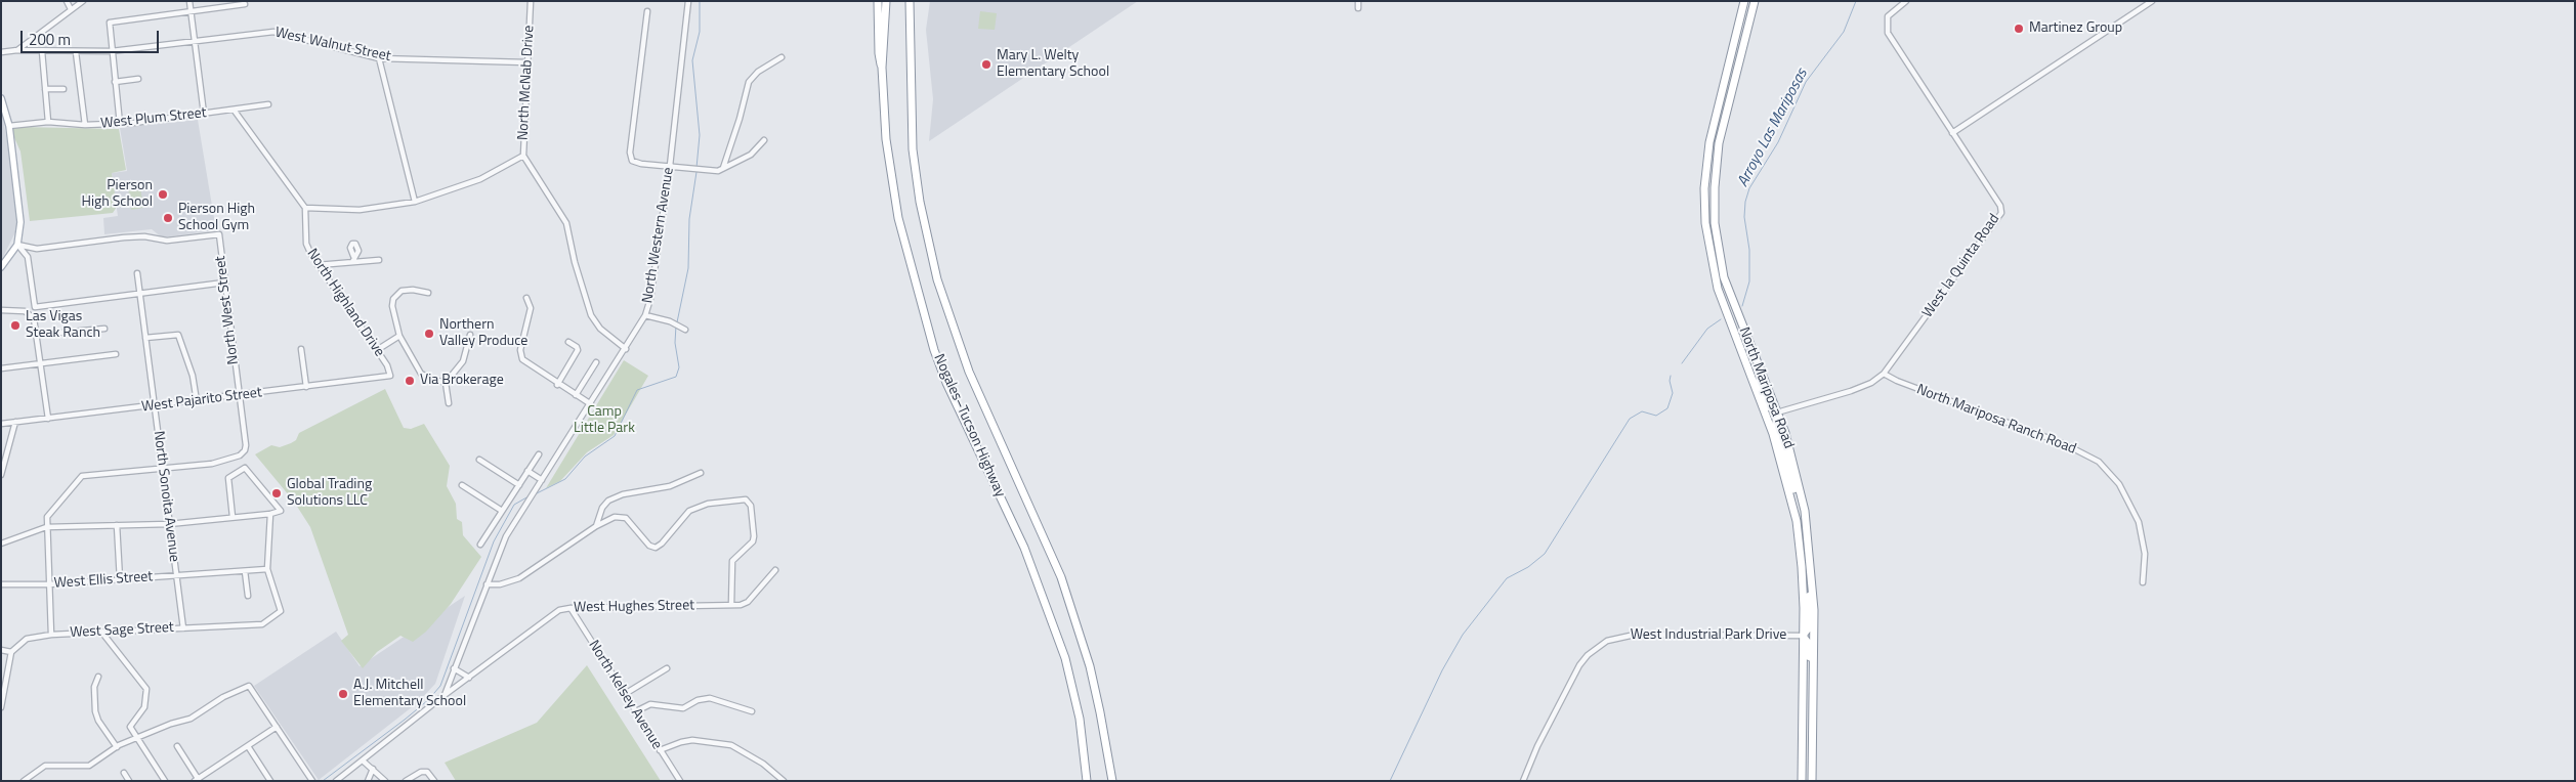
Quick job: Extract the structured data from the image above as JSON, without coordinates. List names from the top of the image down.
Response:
{
  "streets": {
    "highway": ["North Mariposa Road", "Nogales–Tucson Highway"],
    "street": [
      "West Walnut Street",
      "North McNab Drive",
      "West Plum Street",
      "North Western Avenue",
      "West la Quinta Road",
      "North Highland Drive",
      "North West Street",
      "West Pajarito Street",
      "North Mariposa Ranch Road",
      "North Sonoita Avenue",
      "West Ellis Street",
      "West Hughes Street",
      "West Sage Street",
      "West Industrial Park Drive",
      "North Kelsey Avenue"
    ]
  },
  "crossings": [
    ["West Walnut Street", "North McNab Drive"],
    ["North McNab Drive", "North Western Avenue"],
    ["North Western Avenue", "West Hughes Street"],
    ["West la Quinta Road", "North Mariposa Road"],
    ["West la Quinta Road", "North Mariposa Ranch Road"],
    ["North Highland Drive", "West Pajarito Street"],
    ["North West Street", "West Pajarito Street"],
    ["North West Street", "North Sonoita Avenue"],
    ["North Mariposa Road", "West Industrial Park Drive"],
    ["West Pajarito Street", "North Sonoita Avenue"],
    ["North Sonoita Avenue", "West Ellis Street"],
    ["North Sonoita Avenue", "West Sage Street"],
    ["West Ellis Street", "West Sage Street"],
    ["West Hughes Street", "North Kelsey Avenue"]
  ],
  "water": ["Arroyo Las Mariposas"],
  "parks": ["Camp Little Park"],
  "places": [
    "Martinez Group",
    "Mary L. Welty Elementary School",
    "Pierson High School",
    "Pierson High School Gym",
    "Las Vigas Steak Ranch",
    "Northern Valley Produce",
    "Via Brokerage",
    "Global Trading Solutions LLC",
    "A.J. Mitchell Elementary School"
  ],
  "scale_bar": "200 m"
}
